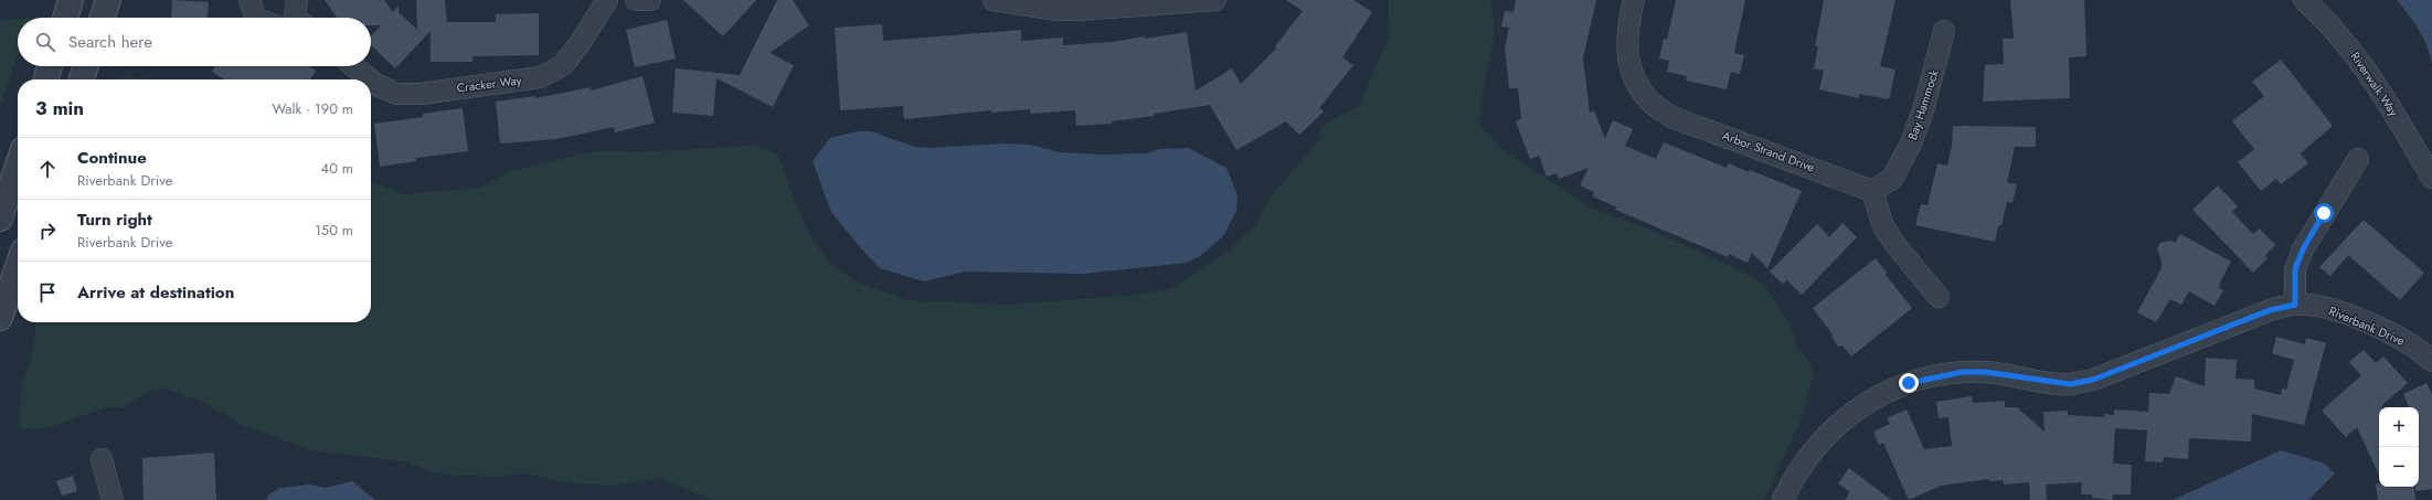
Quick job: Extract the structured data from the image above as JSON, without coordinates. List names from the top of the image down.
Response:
{
  "streets": {
    "street": [
      "Cracker Way",
      "Riverwalk Way",
      "Bay Hammock",
      "Arbor Strand Drive",
      "Riverbank Drive"
    ]
  },
  "crossings": [
    ["Bay Hammock", "Arbor Strand Drive"]
  ],
  "page": {
    "search": "Search here",
    "heading": ["3 min", "Walk · 190 m"],
    "list": [
      ["Continue", "Riverbank Drive", "40 m"],
      ["Turn right", "Riverbank Drive", "150 m"],
      "Arrive at destination"
    ],
    "map_buttons": ["+", "−"]
  }
}
